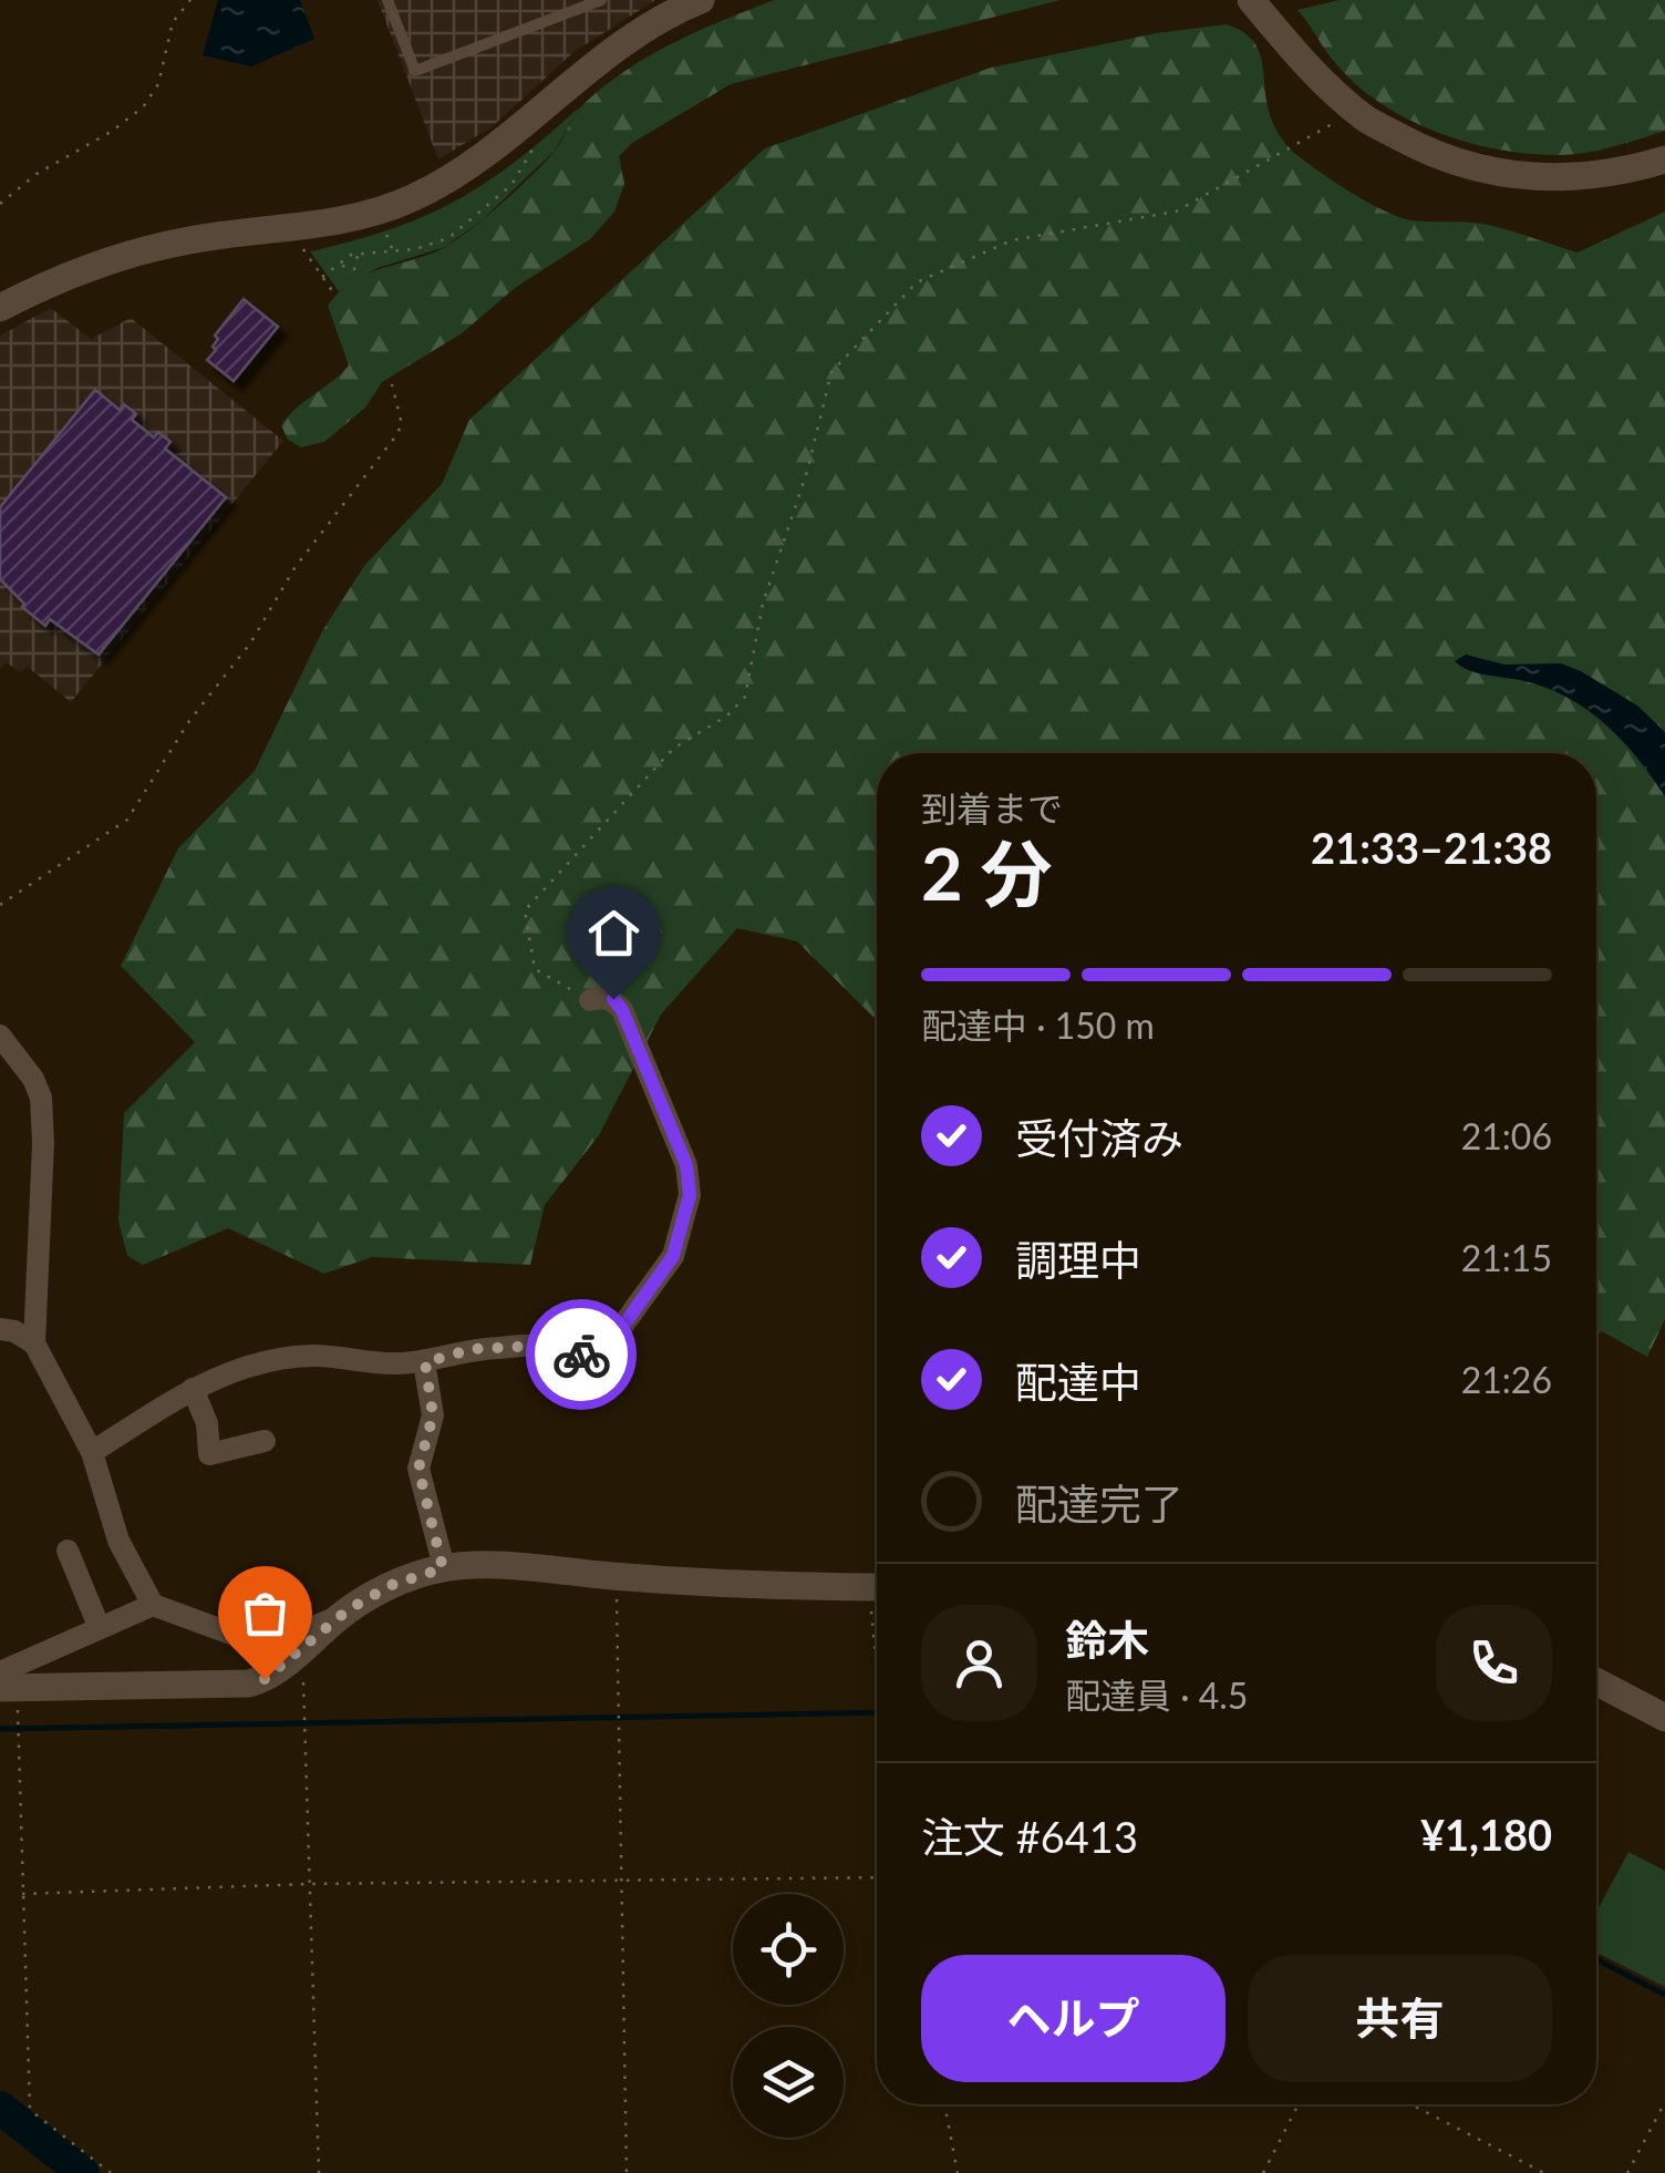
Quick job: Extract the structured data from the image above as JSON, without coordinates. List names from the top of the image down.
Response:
{
  "page": {
    "heading": ["2 分", "到着まで", "21:33–21:38"],
    "panel": [
      "鈴木",
      "配達員 · 4.5",
      "注文 #6413",
      "¥1,180"
    ],
    "bar": "配達中 · 150 m",
    "list": [
      ["受付済み", "21:06"],
      ["調理中", "21:15"],
      ["配達中", "21:26"],
      "配達完了"
    ],
    "buttons": ["ヘルプ", "共有"]
  }
}
